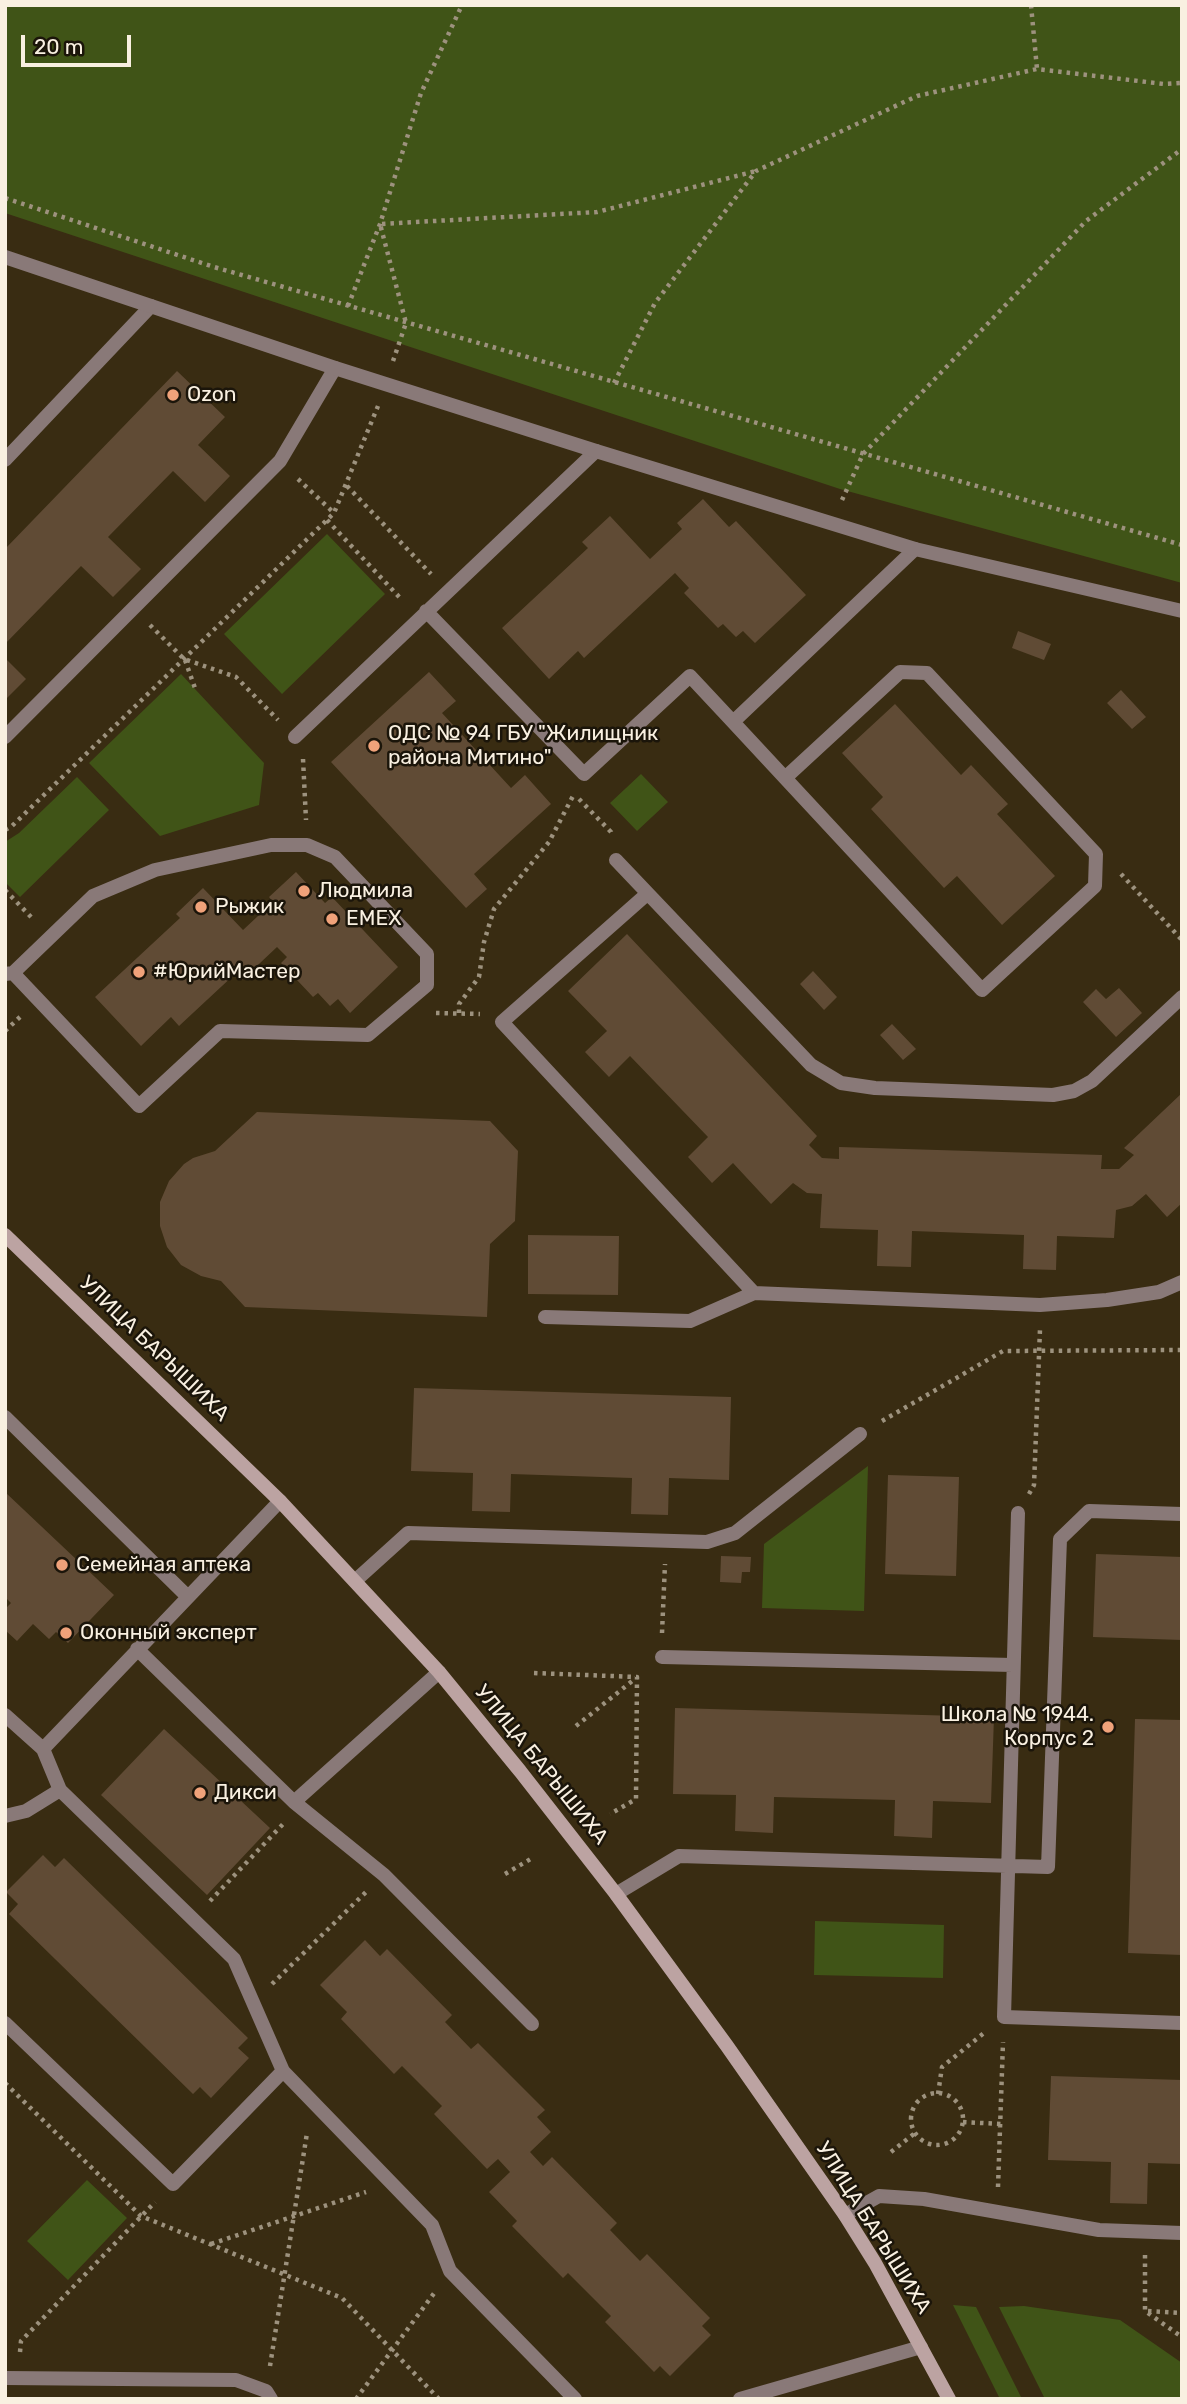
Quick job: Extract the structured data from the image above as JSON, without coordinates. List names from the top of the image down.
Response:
{
  "streets": {
    "main road": ["УЛИЦА БАРЫШИХА"]
  },
  "places": [
    "Ozon",
    "ОДС № 94 ГБУ \"Жилищник района Митино\"",
    "Людмила",
    "Рыжик",
    "EMEX",
    "#ЮрийМастер",
    "Семейная аптека",
    "Оконный эксперт",
    "Школа № 1944. Корпус 2",
    "Дикси"
  ],
  "scale_bar": "20 m"
}
